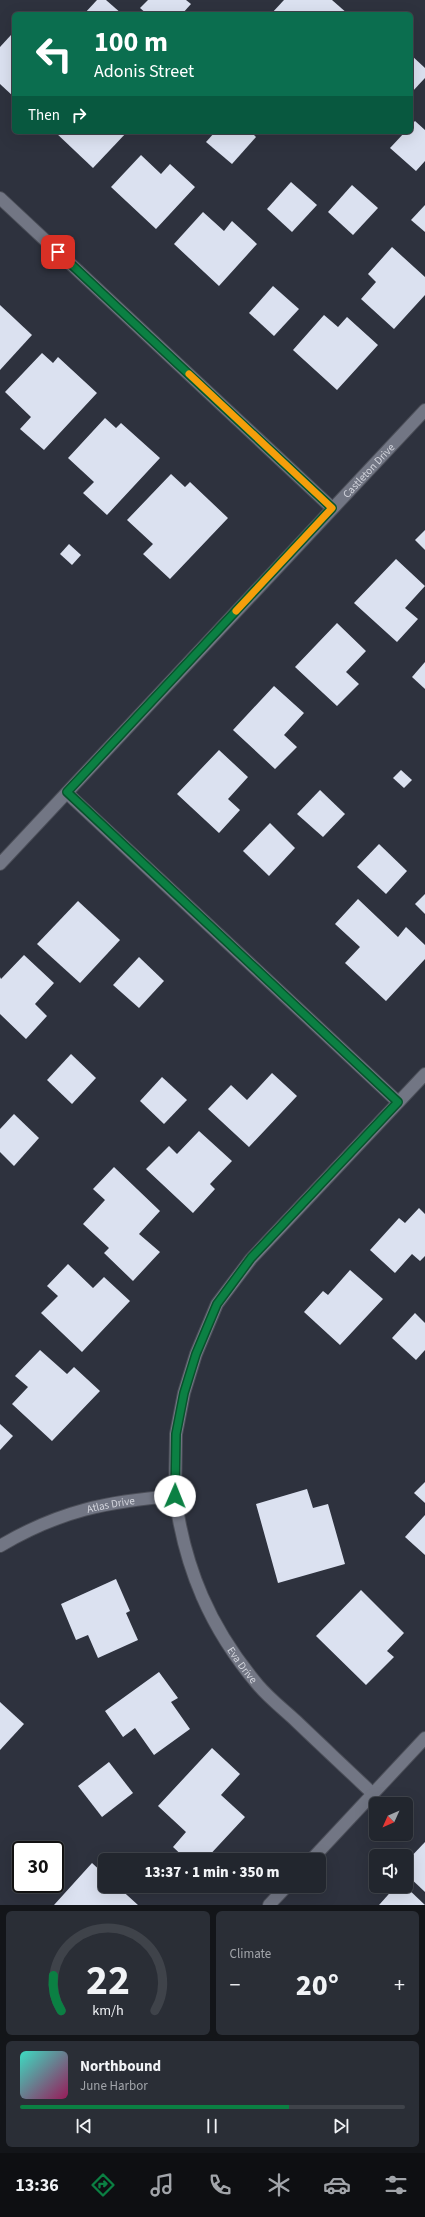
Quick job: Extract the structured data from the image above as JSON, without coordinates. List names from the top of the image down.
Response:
{
  "streets": {
    "street": ["Castleton Drive", "Atlas Drive", "Eva Drive"]
  },
  "crossings": [
    ["Atlas Drive", "Eva Drive"]
  ],
  "north": "bottom left",
  "page": {
    "turn": ["100 m", "Adonis Street"],
    "then": "Then",
    "limit": "30",
    "trip": "13:37 · 1 min · 350 m",
    "tile": "Climate",
    "heat": ["−", "20°", "+"],
    "song": ["Northbound", "June Harbor"],
    "tabs": "13:36",
    "gauge": ["22", "km/h"]
  }
}
